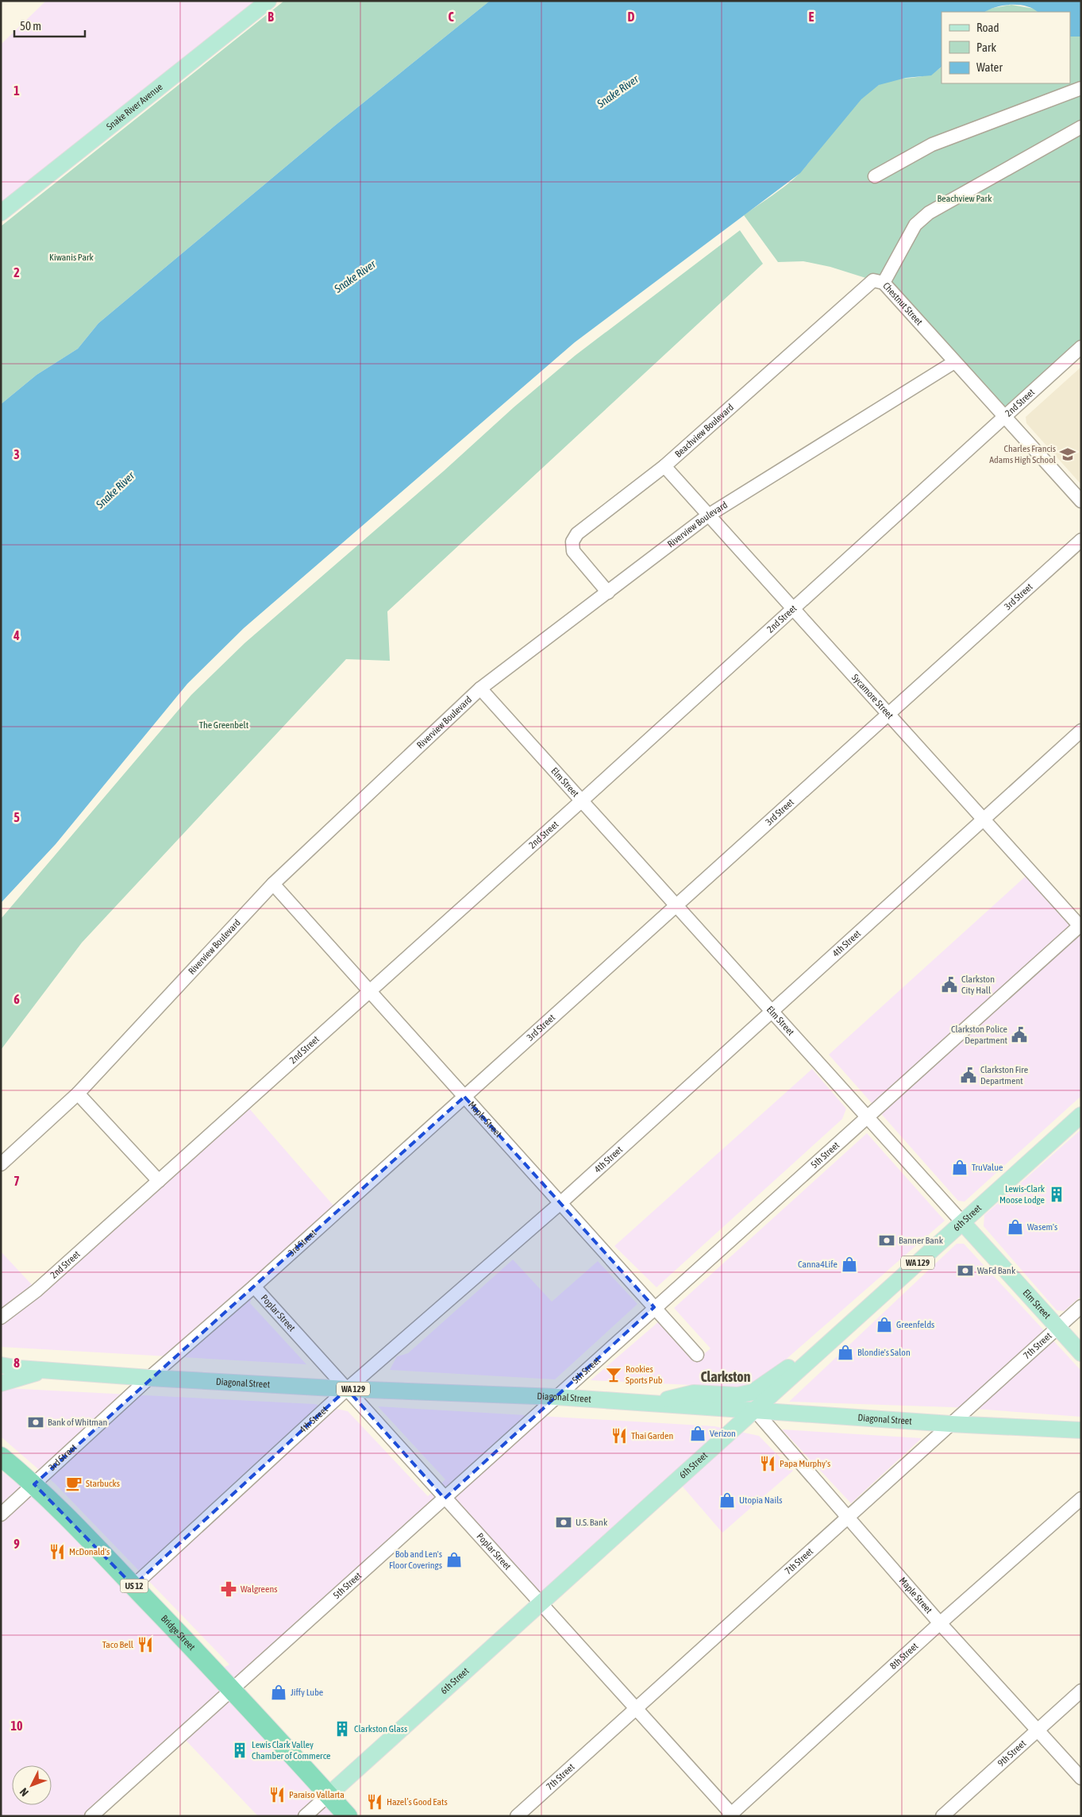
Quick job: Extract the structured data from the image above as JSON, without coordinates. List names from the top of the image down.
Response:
{
  "streets": {
    "highway": ["US 12", "Bridge Street"],
    "main road": [
      "Snake River Avenue",
      "Elm Street",
      "6th Street",
      "WA 129",
      "Diagonal Street"
    ],
    "street": [
      "Chestnut Street",
      "2nd Street",
      "Beachview Boulevard",
      "Riverview Boulevard",
      "3rd Street",
      "Sycamore Street",
      "4th Street",
      "Maple Street",
      "5th Street",
      "Poplar Street",
      "7th Street",
      "8th Street",
      "9th Street"
    ]
  },
  "crossings": [
    ["Chestnut Street", "2nd Street"],
    ["Chestnut Street", "Beachview Boulevard"],
    ["Chestnut Street", "Riverview Boulevard"],
    ["2nd Street", "Sycamore Street"],
    ["2nd Street", "Elm Street"],
    ["2nd Street", "Maple Street"],
    ["Beachview Boulevard", "Riverview Boulevard"],
    ["Beachview Boulevard", "Sycamore Street"],
    ["Riverview Boulevard", "Sycamore Street"],
    ["Riverview Boulevard", "Elm Street"],
    ["Riverview Boulevard", "Maple Street"],
    ["3rd Street", "Sycamore Street"],
    ["3rd Street", "Elm Street"],
    ["3rd Street", "Maple Street"],
    ["3rd Street", "Poplar Street"],
    ["3rd Street", "Diagonal Street"],
    ["3rd Street", "Bridge Street"],
    ["Sycamore Street", "4th Street"],
    ["Sycamore Street", "5th Street"],
    ["Elm Street", "4th Street"],
    ["Elm Street", "5th Street"],
    ["Elm Street", "6th Street"],
    ["Elm Street", "7th Street"],
    ["4th Street", "Maple Street"],
    ["4th Street", "Poplar Street"],
    ["4th Street", "Diagonal Street"],
    ["4th Street", "Bridge Street"],
    ["Maple Street", "5th Street"],
    ["Maple Street", "6th Street"],
    ["Maple Street", "7th Street"],
    ["Maple Street", "Diagonal Street"],
    ["Maple Street", "8th Street"],
    ["Maple Street", "9th Street"],
    ["5th Street", "Poplar Street"],
    ["5th Street", "Diagonal Street"],
    ["5th Street", "Bridge Street"],
    ["6th Street", "WA 129"],
    ["6th Street", "Poplar Street"],
    ["6th Street", "Diagonal Street"],
    ["6th Street", "Bridge Street"],
    ["WA 129", "Diagonal Street"],
    ["Poplar Street", "7th Street"],
    ["Poplar Street", "Diagonal Street"],
    ["Poplar Street", "8th Street"],
    ["7th Street", "Diagonal Street"]
  ],
  "districts": ["Clarkston"],
  "water": ["Snake River"],
  "parks": ["Beachview Park", "Kiwanis Park", "The Greenbelt"],
  "places": {
    "school or university": ["Charles Francis Adams High School"],
    "public building": ["Clarkston City Hall", "Clarkston Police Department", "Clarkston Fire Department"],
    "shop": [
      "TruValue",
      "Wasem's",
      "Canna4Life",
      "Greenfelds",
      "Blondie's Salon",
      "Verizon",
      "Utopia Nails",
      "Bob and Len's Floor Coverings",
      "Jiffy Lube"
    ],
    "building": ["Lewis-Clark Moose Lodge", "Clarkston Glass", "Lewis Clark Valley Chamber of Commerce"],
    "bank": [
      "Banner Bank",
      "WaFd Bank",
      "Bank of Whitman",
      "U.S. Bank"
    ],
    "bar": ["Rookies Sports Pub"],
    "restaurant": [
      "Thai Garden",
      "Papa Murphy's",
      "McDonald's",
      "Taco Bell",
      "Paraiso Vallarta",
      "Hazel’s Good Eats"
    ],
    "cafe": ["Starbucks"],
    "pharmacy": ["Walgreens"]
  },
  "legend": ["Road", "Park", "Water"],
  "scale_bar": "50 m",
  "north": "bottom left",
  "grid": {
    "columns": [
      "B",
      "C",
      "D",
      "E"
    ],
    "rows": [
      "1",
      "2",
      "3",
      "4",
      "5",
      "6",
      "7",
      "8",
      "9",
      "10"
    ]
  }
}
